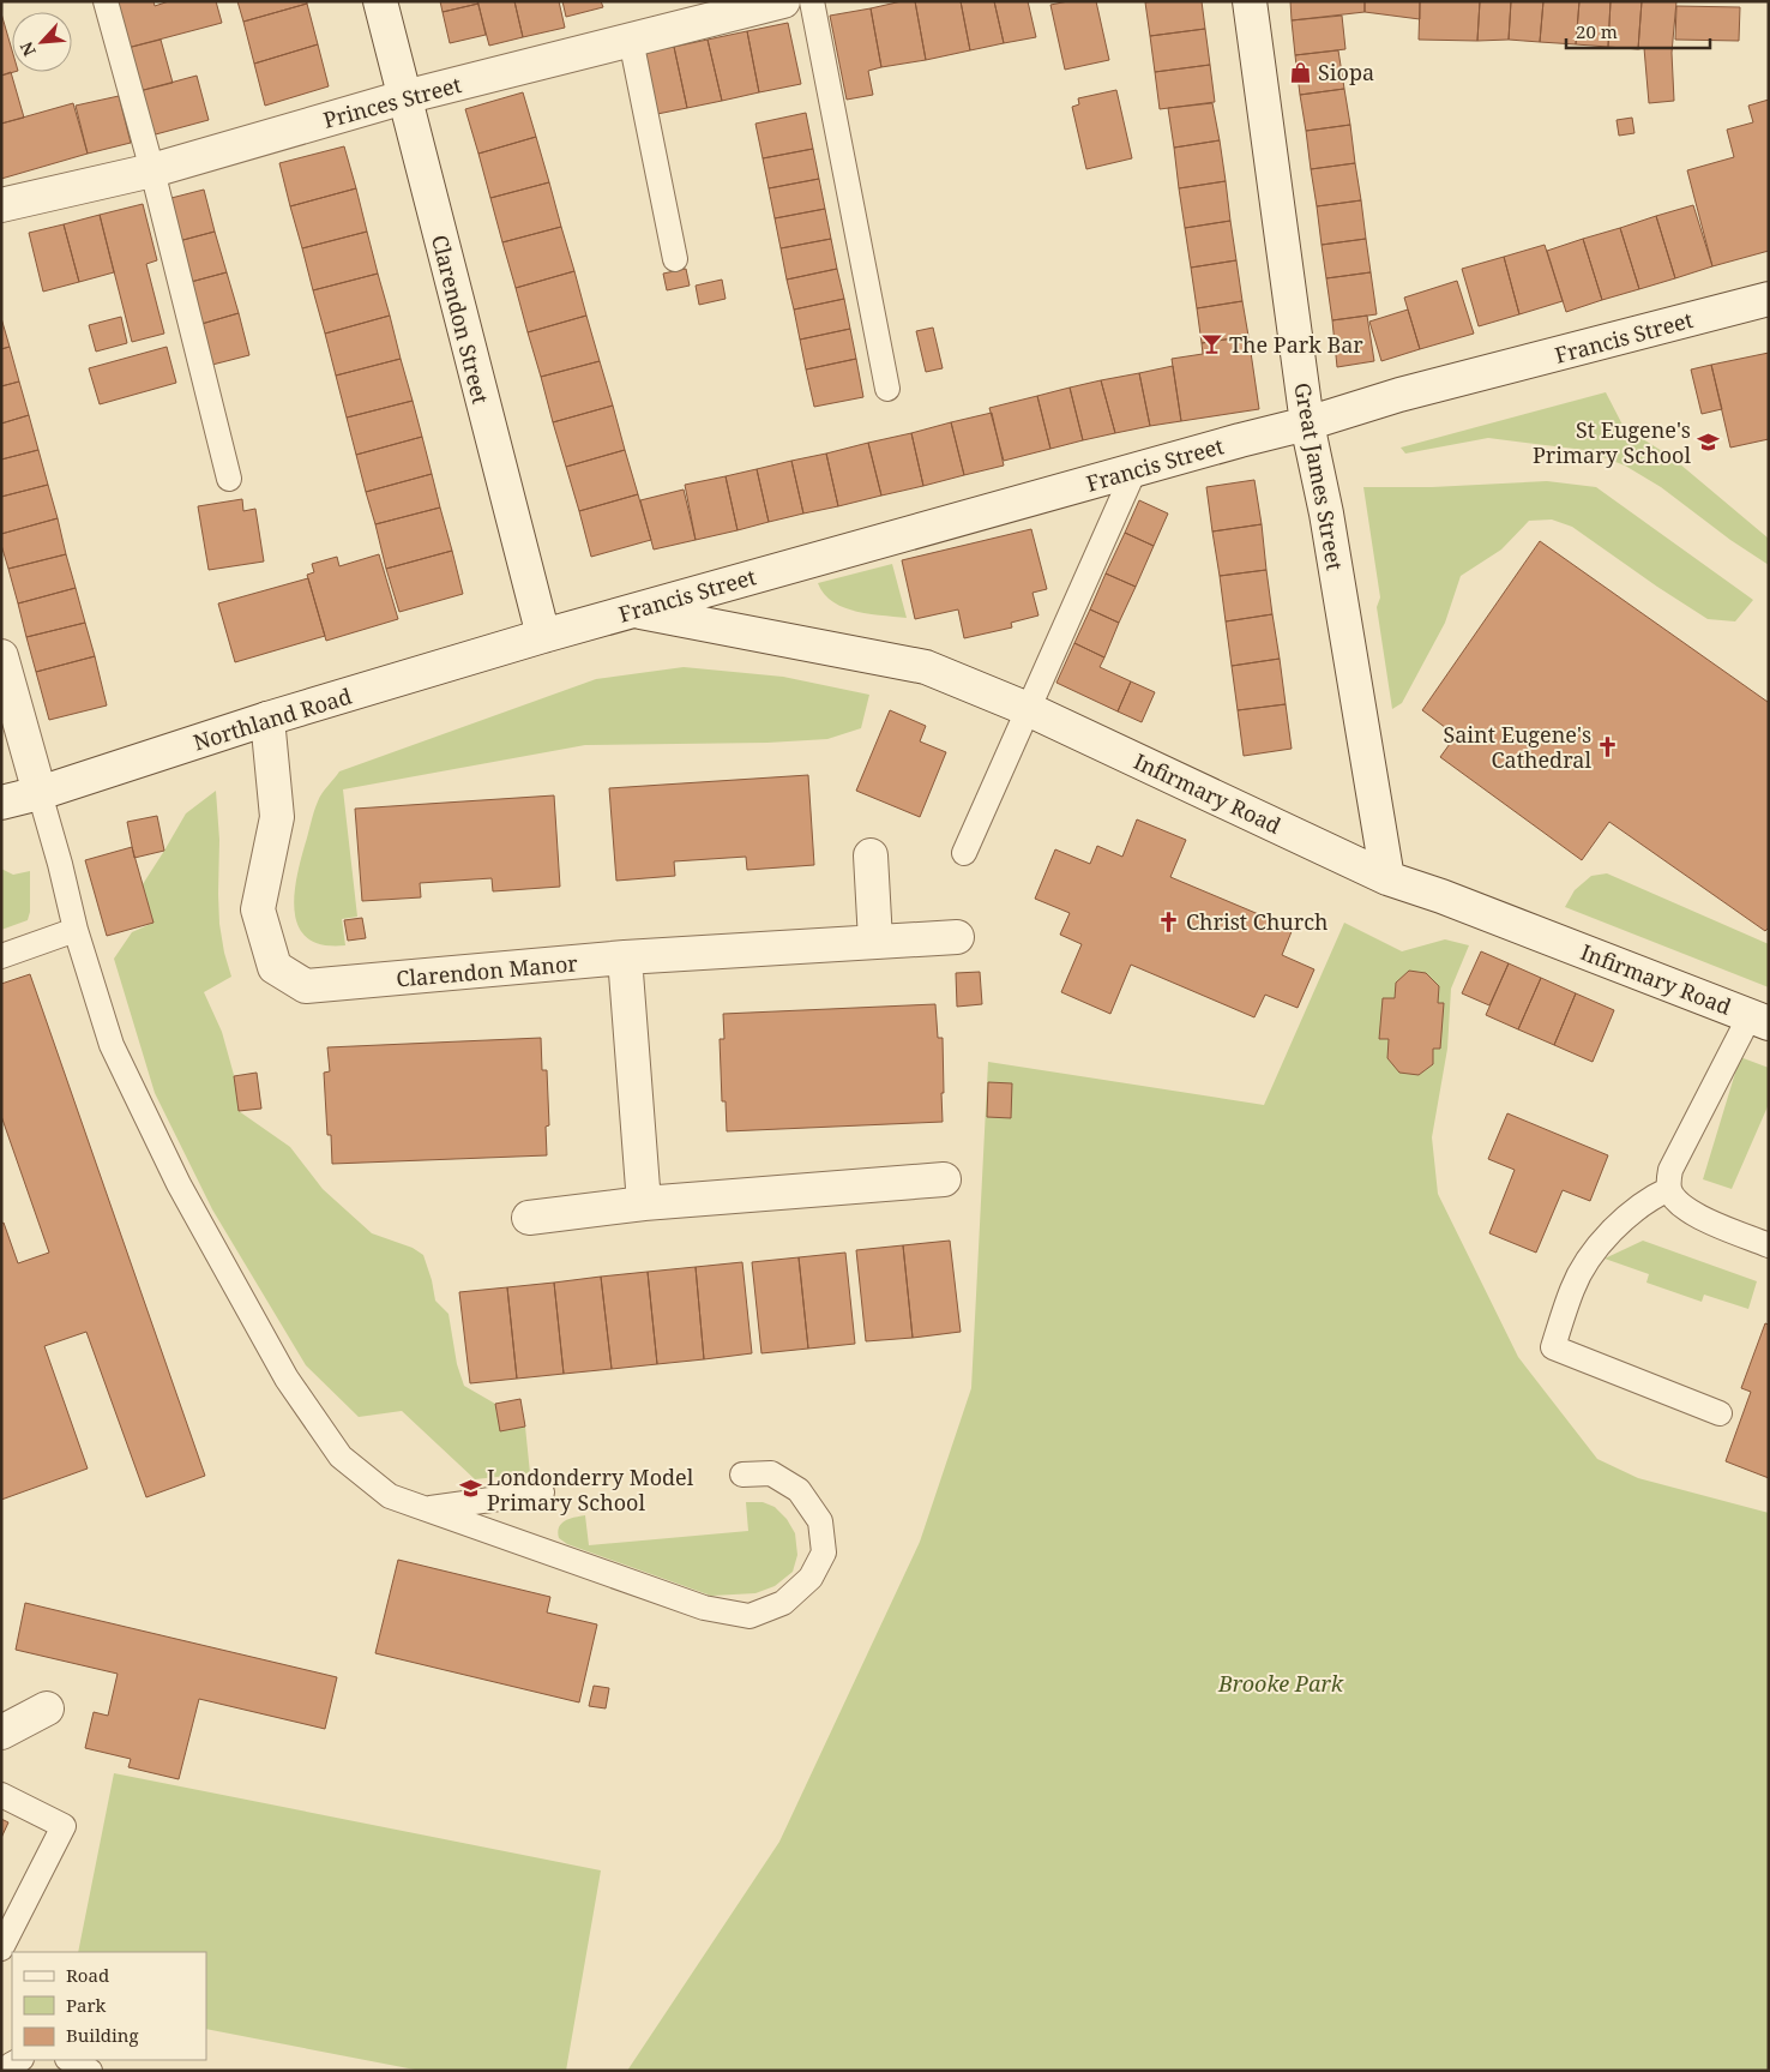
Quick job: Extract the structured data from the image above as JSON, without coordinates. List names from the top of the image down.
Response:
{
  "streets": {
    "main road": [
      "Princes Street",
      "Clarendon Street",
      "Francis Street",
      "Great James Street",
      "Northland Road",
      "Infirmary Road",
      "Clarendon Manor"
    ]
  },
  "crossings": [
    ["Princes Street", "Clarendon Street"],
    ["Clarendon Street", "Francis Street"],
    ["Clarendon Street", "Northland Road"],
    ["Francis Street", "Great James Street"],
    ["Francis Street", "Northland Road"],
    ["Francis Street", "Infirmary Road"],
    ["Great James Street", "Infirmary Road"],
    ["Northland Road", "Clarendon Manor"]
  ],
  "parks": ["Brooke Park"],
  "places": {
    "shop": ["Siopa"],
    "bar": ["The Park Bar"],
    "school or university": ["St Eugene's Primary School", "Londonderry Model Primary School"],
    "church": ["Saint Eugene's Cathedral", "Christ Church"]
  },
  "legend": ["Road", "Park", "Building"],
  "scale_bar": "20 m",
  "north": "bottom left"
}
